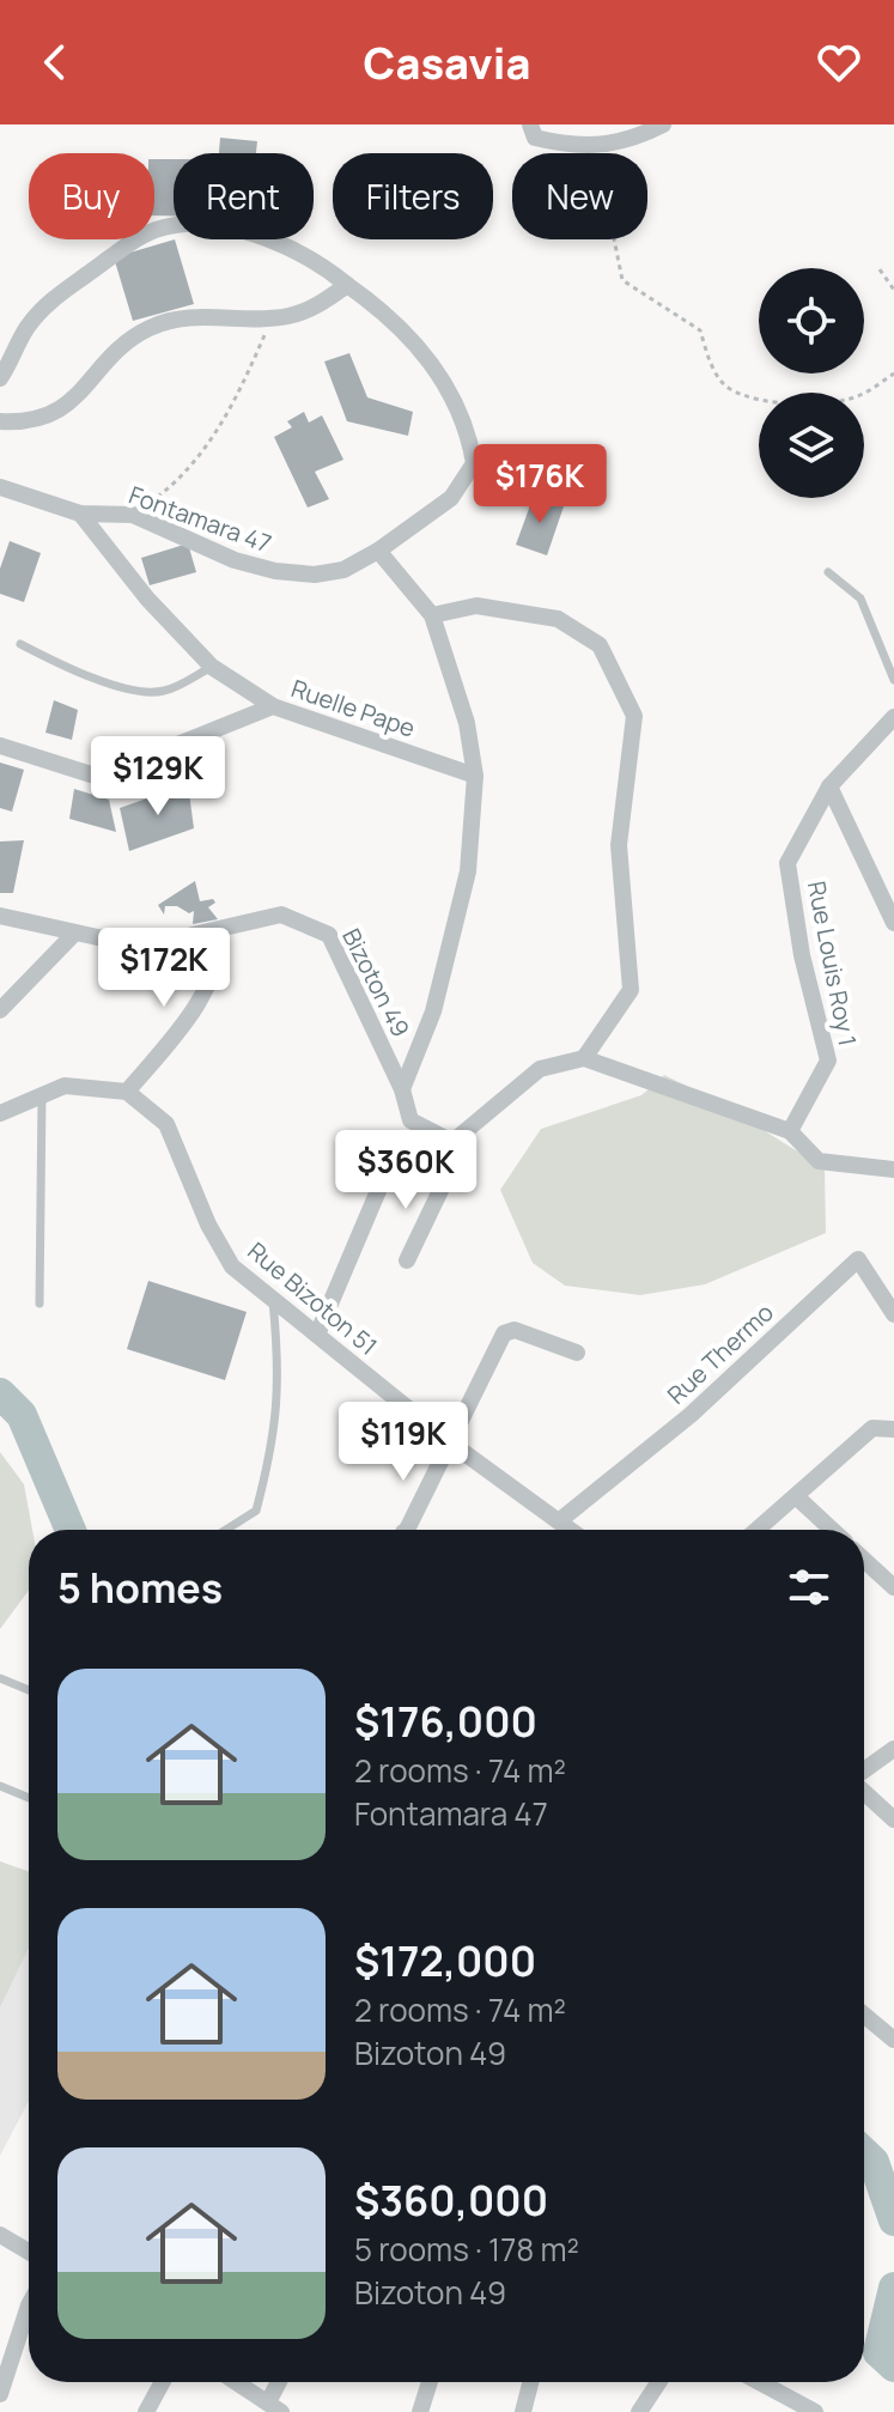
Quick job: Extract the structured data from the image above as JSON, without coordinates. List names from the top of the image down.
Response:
{
  "streets": {
    "street": [
      "Fontamara 47",
      "Ruelle Pape",
      "Rue Louis Roy 1",
      "Bizoton 49",
      "Rue Bizoton 51",
      "Rue Thermo"
    ]
  },
  "crossings": [
    ["Rue Bizoton 51", "Rue Thermo"]
  ],
  "page": {
    "header": "Casavia",
    "chip": [
      "Buy",
      "Rent",
      "Filters",
      "New"
    ],
    "price": [
      "$176K",
      "$129K",
      "$172K",
      "$360K",
      "$119K"
    ],
    "heading": "5 homes",
    "list": [
      {
        "name": "$176,000",
        "note": "2 rooms · 74 m² · Fontamara 47"
      },
      {
        "name": "$172,000",
        "note": "2 rooms · 74 m² · Bizoton 49"
      },
      {
        "name": "$360,000",
        "note": "5 rooms · 178 m² · Bizoton 49"
      }
    ]
  }
}
